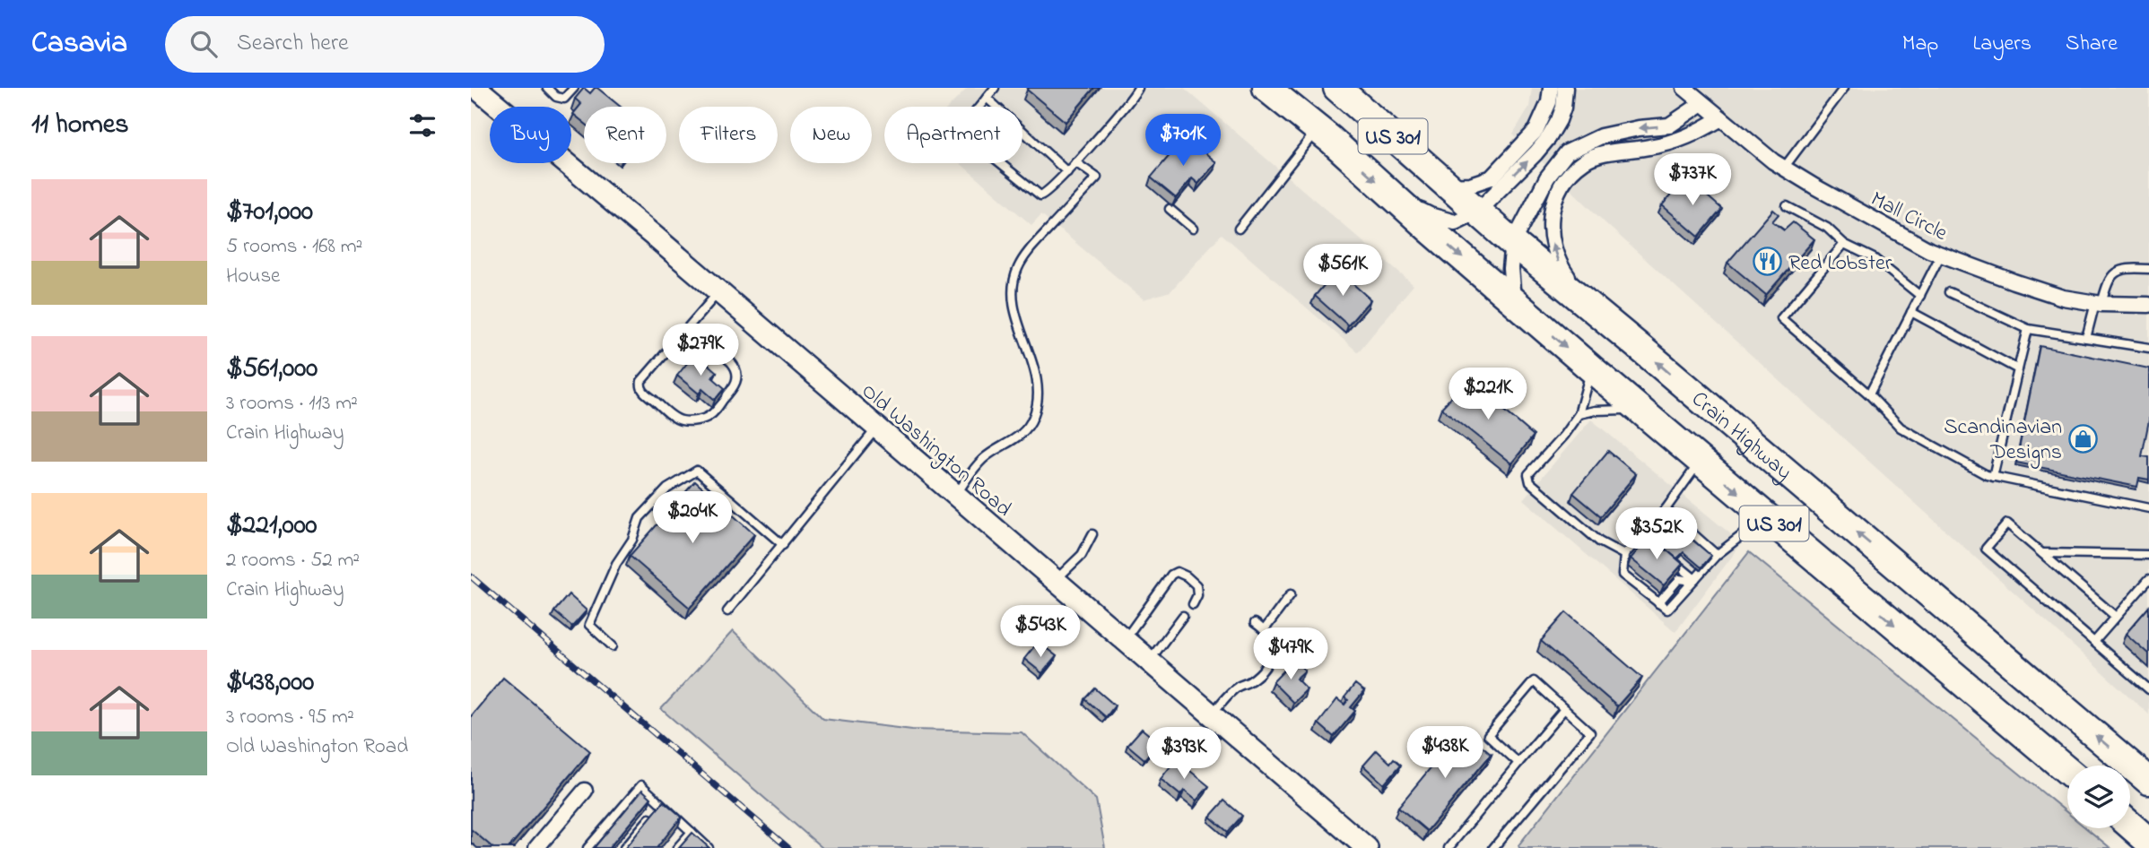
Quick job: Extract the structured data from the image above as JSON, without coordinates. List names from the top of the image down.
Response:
{
  "streets": {
    "highway": ["US 301", "Crain Highway"],
    "main road": ["Old Washington Road"],
    "street": ["Mall Circle"]
  },
  "places": {
    "restaurant": ["Red Lobster"],
    "shop": ["Scandinavian Designs"]
  },
  "page": {
    "header": "Casavia",
    "search": "Search here",
    "nav": ["Map", "Layers", "Share"],
    "heading": "11 homes",
    "chip": [
      "Buy",
      "Rent",
      "Filters",
      "New",
      "Apartment"
    ],
    "price": [
      "$701K",
      "$737K",
      "$561K",
      "$279K",
      "$221K",
      "$204K",
      "$352K",
      "$543K",
      "$479K",
      "$438K",
      "$393K"
    ],
    "list": [
      {
        "name": "$701,000",
        "note": "5 rooms · 168 m² · House"
      },
      {
        "name": "$561,000",
        "note": "3 rooms · 113 m² · Crain Highway"
      },
      {
        "name": "$221,000",
        "note": "2 rooms · 52 m² · Crain Highway"
      },
      {
        "name": "$438,000",
        "note": "3 rooms · 95 m² · Old Washington Road"
      }
    ]
  }
}
